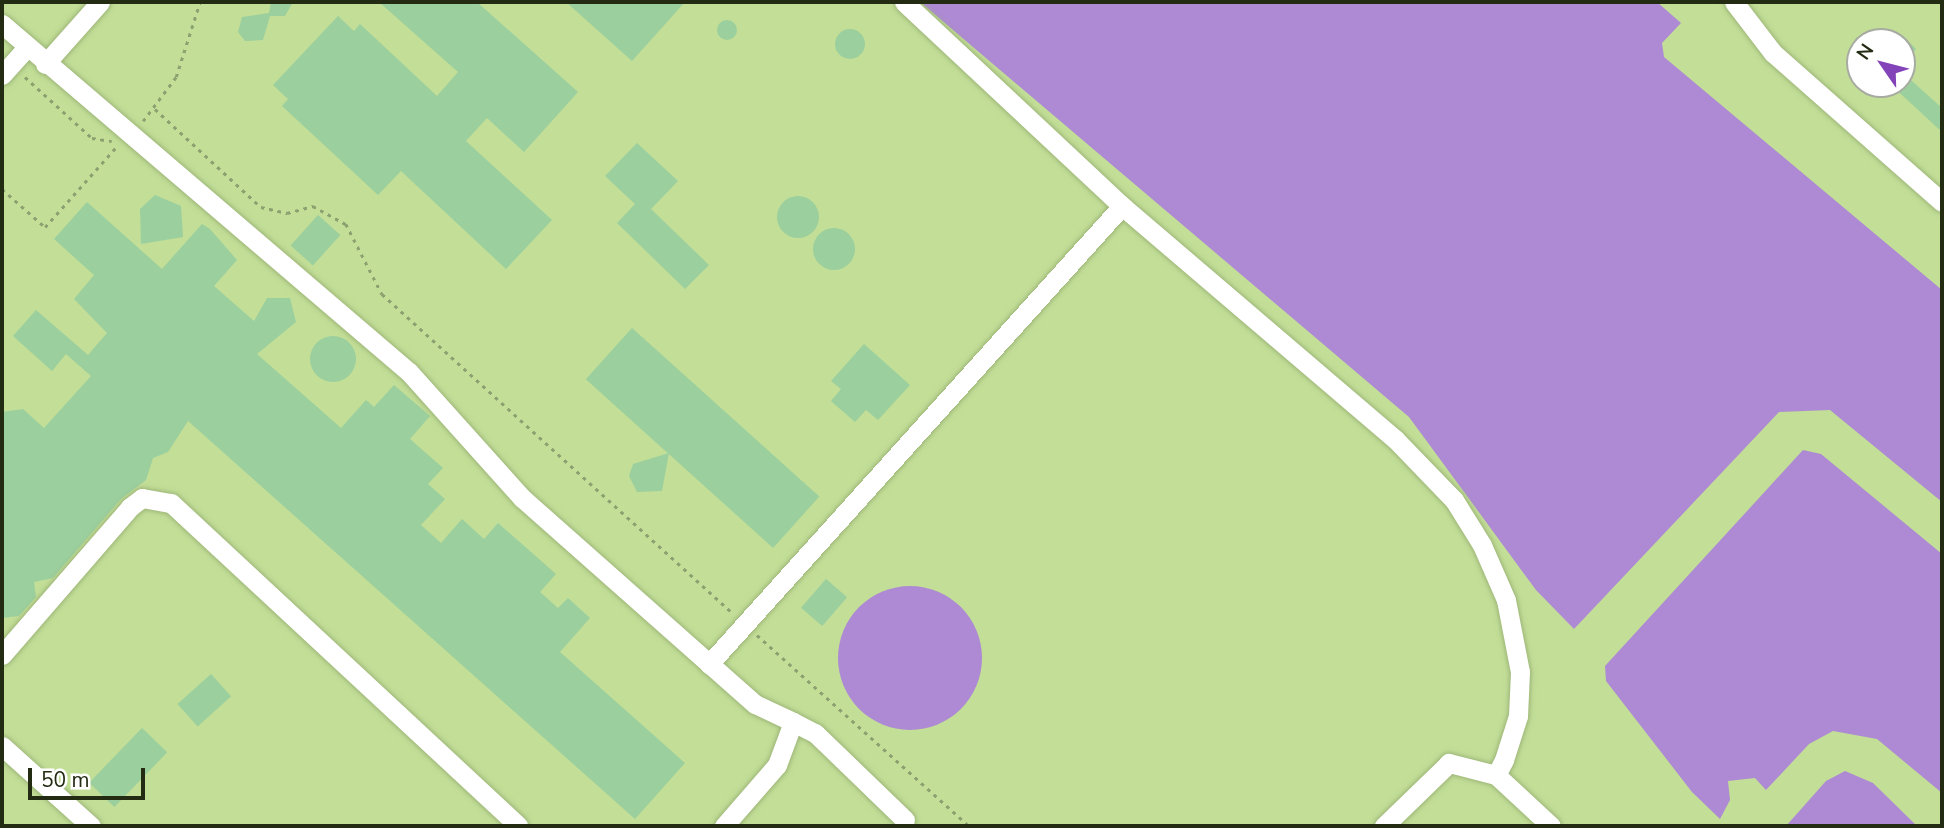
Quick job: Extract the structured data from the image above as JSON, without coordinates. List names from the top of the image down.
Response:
{
  "scale_bar": "50 m",
  "north": "top left"
}
